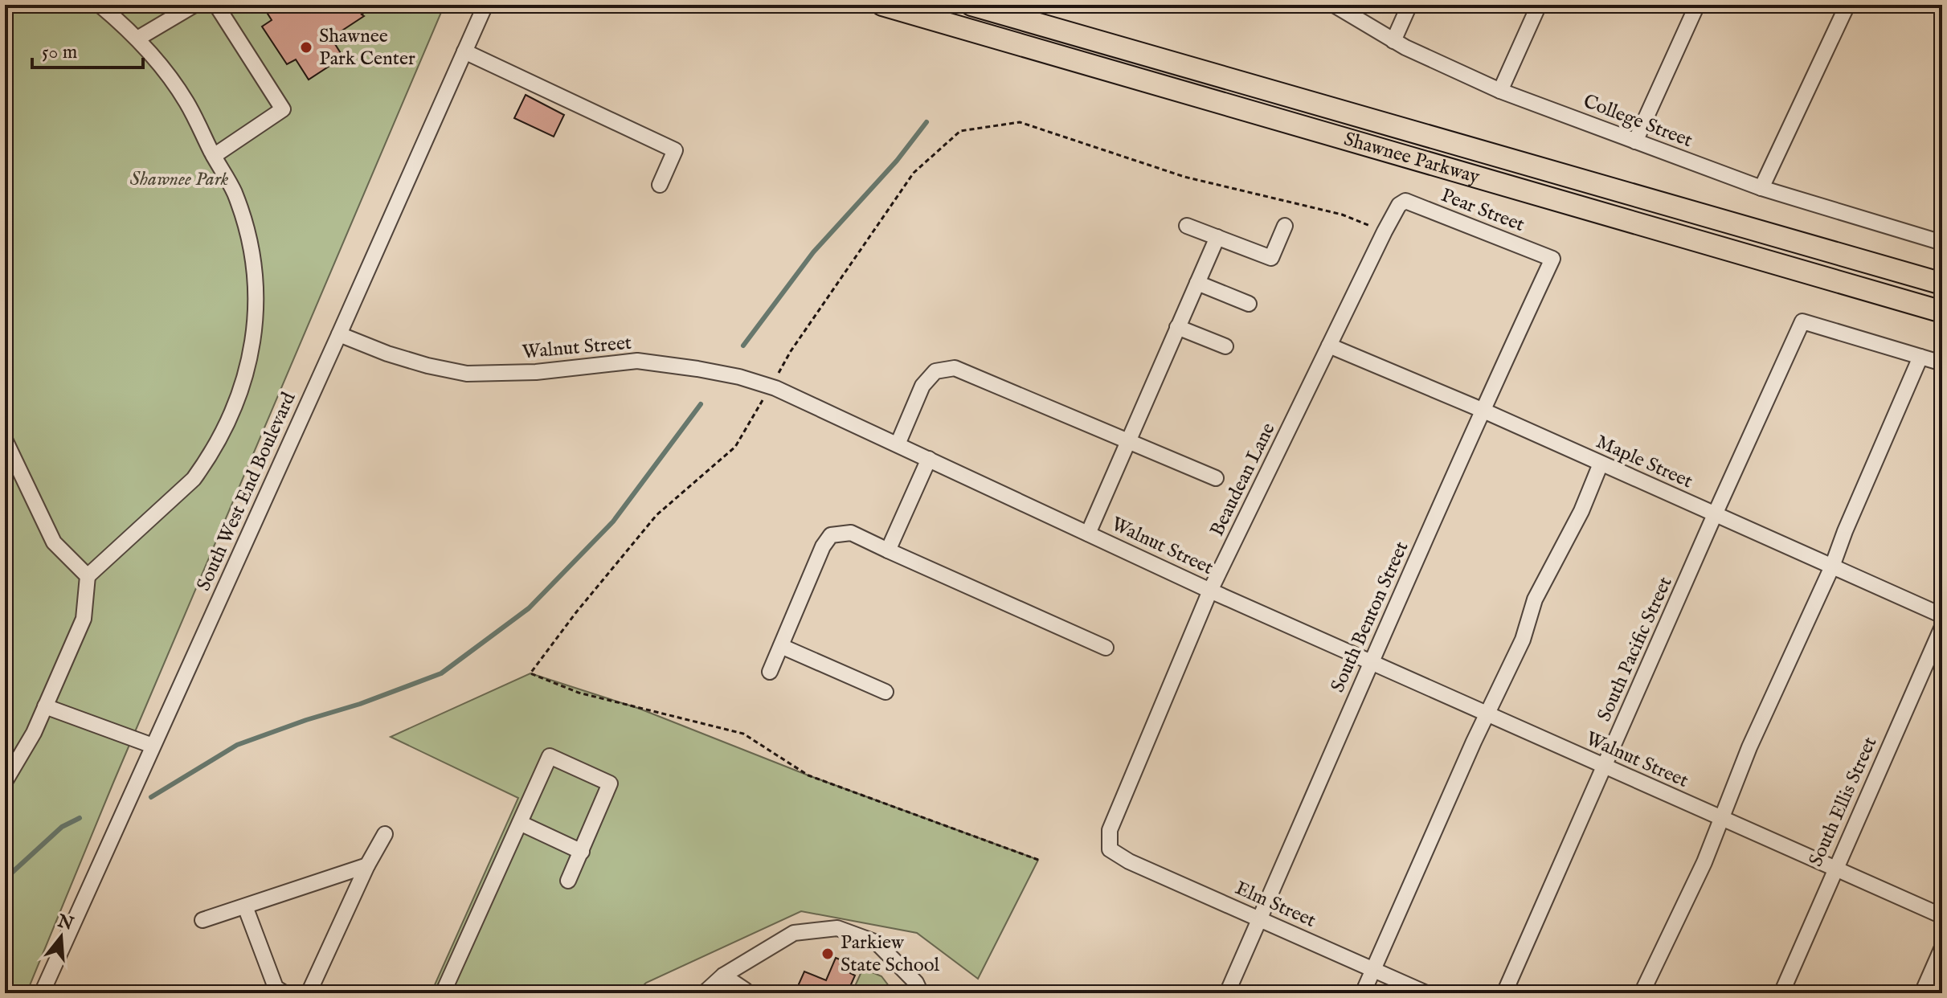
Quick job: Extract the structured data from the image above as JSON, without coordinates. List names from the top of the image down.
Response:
{
  "streets": {
    "highway": ["Shawnee Parkway"],
    "street": [
      "College Street",
      "Pear Street",
      "Walnut Street",
      "Maple Street",
      "Beaudean Lane",
      "South West End Boulevard",
      "South Benton Street",
      "South Pacific Street",
      "South Ellis Street",
      "Elm Street"
    ]
  },
  "crossings": [
    ["Pear Street", "Beaudean Lane"],
    ["Pear Street", "South Benton Street"],
    ["Walnut Street", "Beaudean Lane"],
    ["Walnut Street", "South West End Boulevard"],
    ["Walnut Street", "South Benton Street"],
    ["Walnut Street", "South Pacific Street"],
    ["Walnut Street", "South Ellis Street"],
    ["Maple Street", "Beaudean Lane"],
    ["Maple Street", "South Benton Street"],
    ["Maple Street", "South Pacific Street"],
    ["Beaudean Lane", "Elm Street"],
    ["South Benton Street", "Elm Street"]
  ],
  "parks": ["Shawnee Park"],
  "places": ["Shawnee Park Center", "Parkiew State School"],
  "scale_bar": "50 m",
  "north": "top"
}
